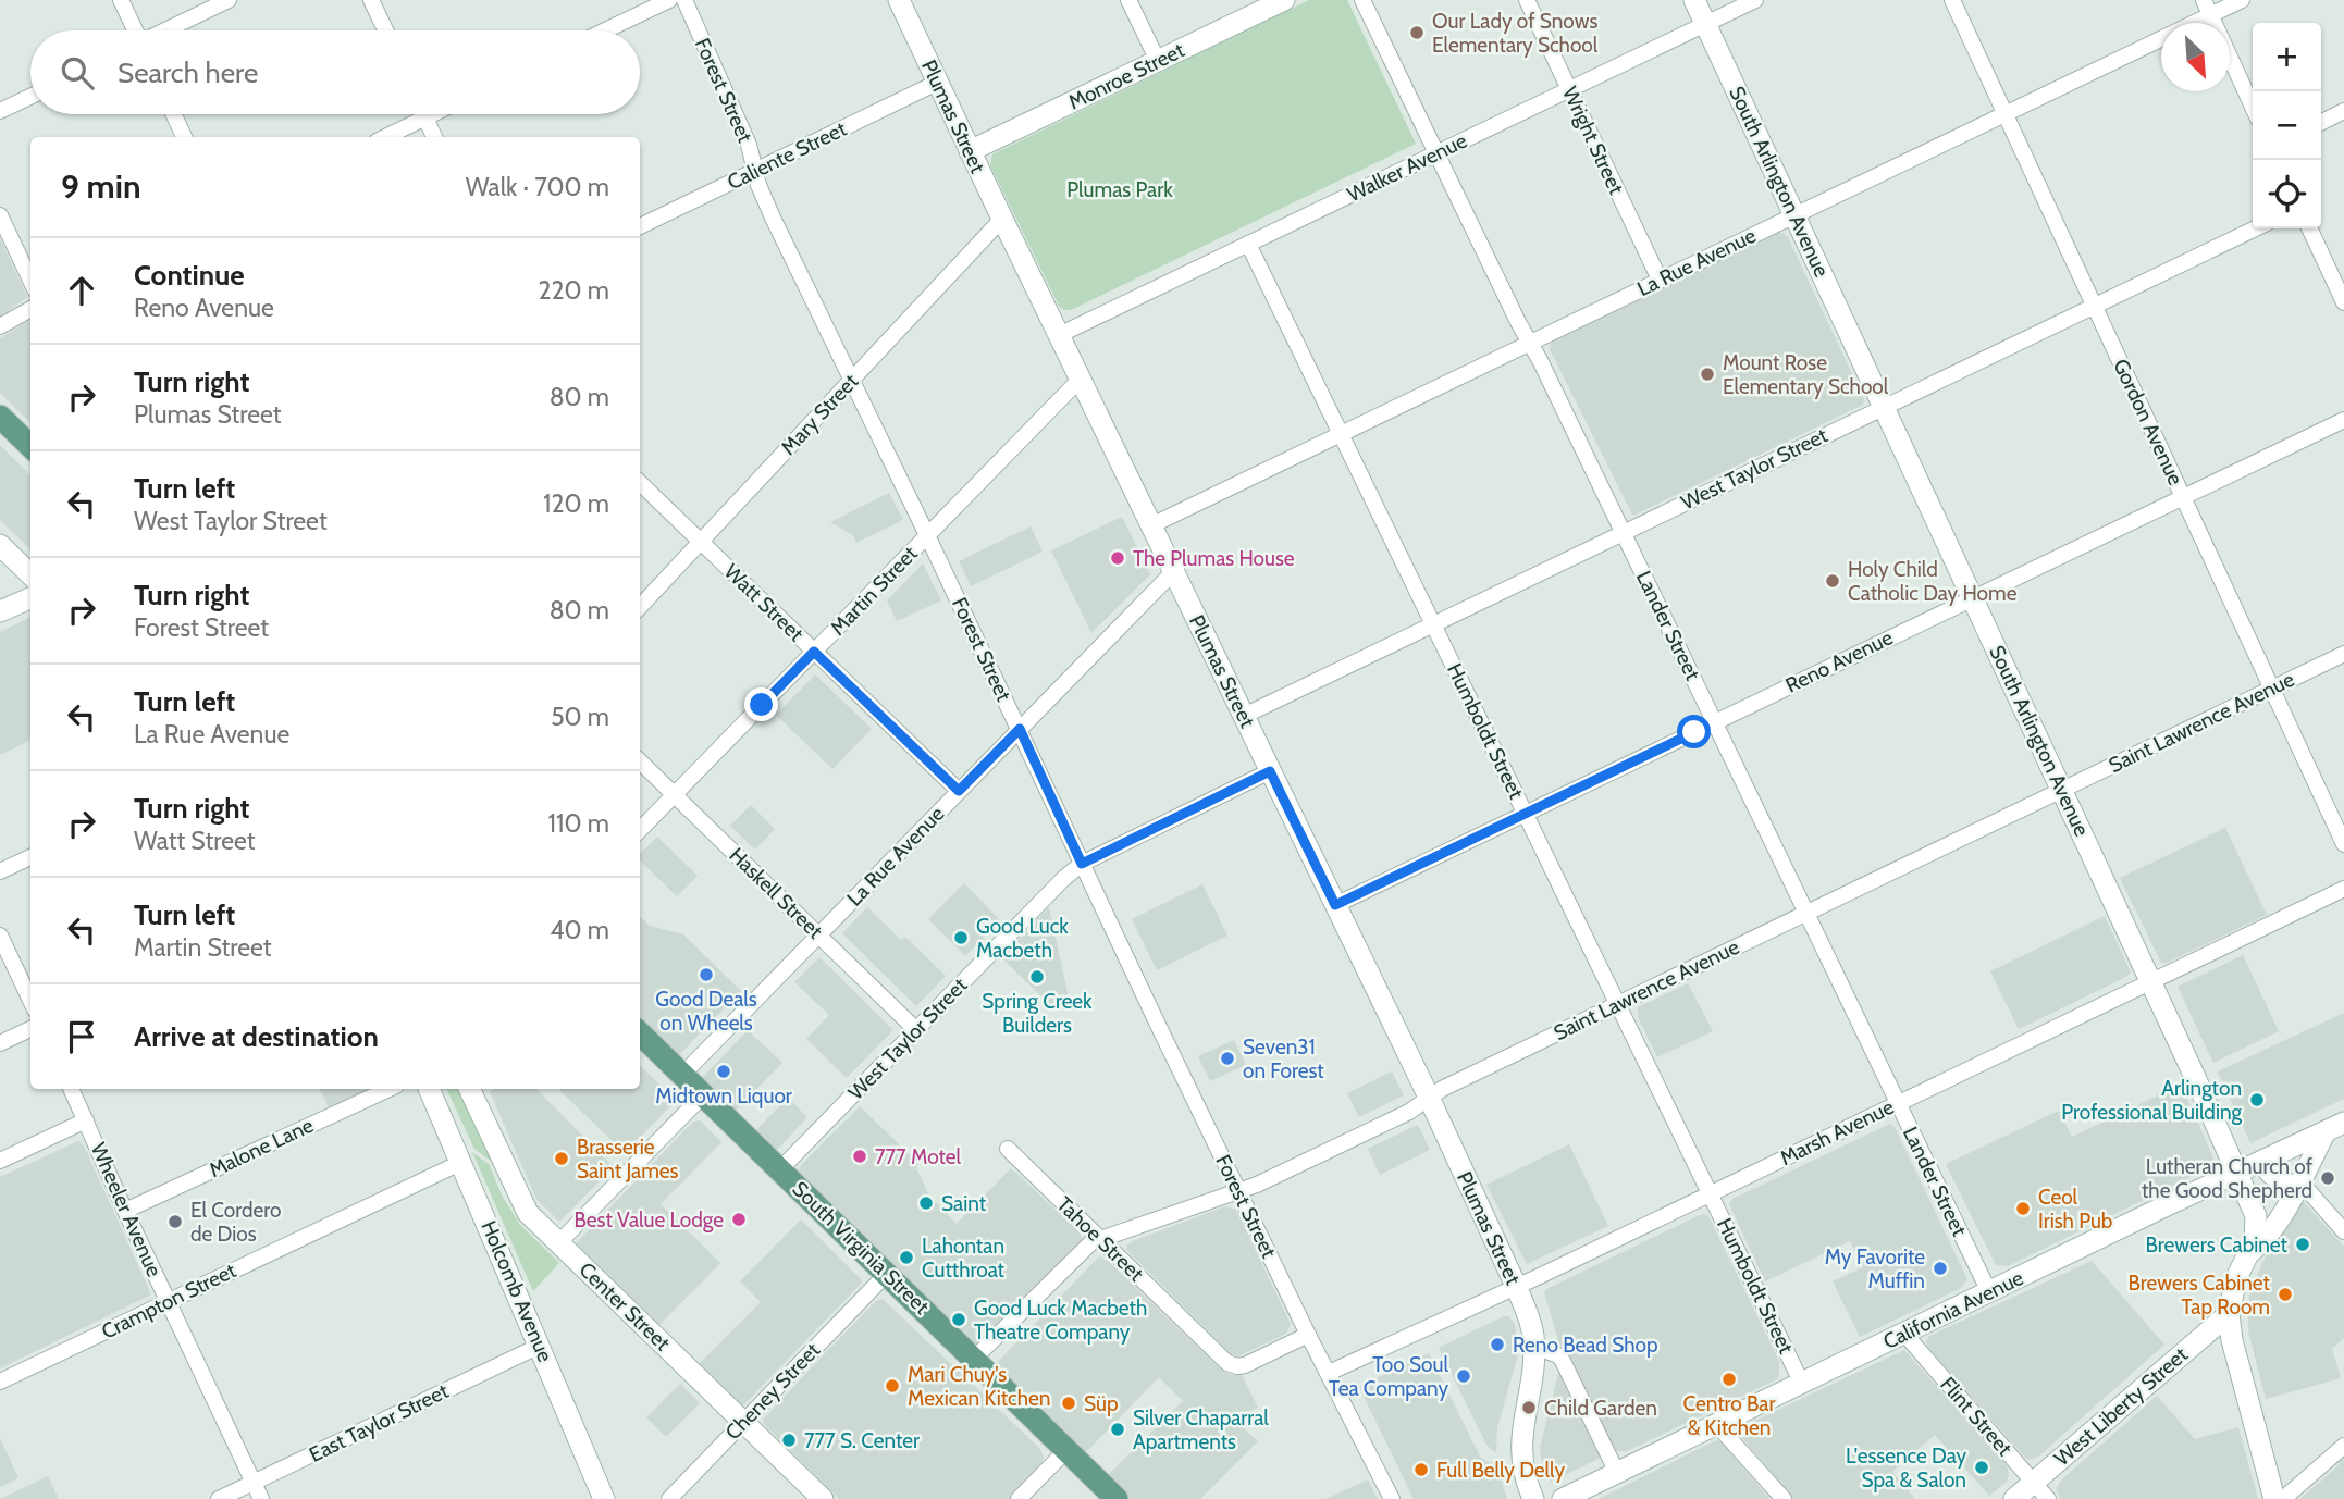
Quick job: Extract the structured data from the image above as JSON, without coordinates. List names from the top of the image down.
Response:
{
  "streets": {
    "main road": ["South Virginia Street"],
    "street": [
      "Monroe Street",
      "Forest Street",
      "Plumas Street",
      "Wright Street",
      "Caliente Street",
      "Walker Avenue",
      "South Arlington Avenue",
      "La Rue Avenue",
      "Mary Street",
      "Gordon Avenue",
      "West Taylor Street",
      "Martin Street",
      "Watt Street",
      "Lander Street",
      "Reno Avenue",
      "Saint Lawrence Avenue",
      "Humboldt Street",
      "Haskell Street",
      "Marsh Avenue",
      "Malone Lane",
      "Wheeler Avenue",
      "Tahoe Street",
      "Holcomb Avenue",
      "Crampton Street",
      "Center Street",
      "California Avenue",
      "Cheney Street",
      "West Liberty Street",
      "Flint Street",
      "East Taylor Street"
    ]
  },
  "crossings": [
    ["Monroe Street", "Plumas Street"],
    ["Forest Street", "Caliente Street"],
    ["Forest Street", "La Rue Avenue"],
    ["Forest Street", "Mary Street"],
    ["Forest Street", "West Taylor Street"],
    ["Forest Street", "Martin Street"],
    ["Forest Street", "Saint Lawrence Avenue"],
    ["Forest Street", "Marsh Avenue"],
    ["Forest Street", "Tahoe Street"],
    ["Plumas Street", "Caliente Street"],
    ["Plumas Street", "Walker Avenue"],
    ["Plumas Street", "La Rue Avenue"],
    ["Plumas Street", "Mary Street"],
    ["Plumas Street", "West Taylor Street"],
    ["Plumas Street", "Martin Street"],
    ["Plumas Street", "Reno Avenue"],
    ["Plumas Street", "Saint Lawrence Avenue"],
    ["Plumas Street", "Marsh Avenue"],
    ["Wright Street", "Walker Avenue"],
    ["Wright Street", "La Rue Avenue"],
    ["Walker Avenue", "South Arlington Avenue"],
    ["Walker Avenue", "Lander Street"],
    ["Walker Avenue", "Humboldt Street"],
    ["South Arlington Avenue", "La Rue Avenue"],
    ["South Arlington Avenue", "West Taylor Street"],
    ["South Arlington Avenue", "Reno Avenue"],
    ["South Arlington Avenue", "Saint Lawrence Avenue"],
    ["South Arlington Avenue", "Marsh Avenue"],
    ["South Arlington Avenue", "California Avenue"],
    ["South Arlington Avenue", "West Liberty Street"],
    ["La Rue Avenue", "Gordon Avenue"],
    ["La Rue Avenue", "Watt Street"],
    ["La Rue Avenue", "Lander Street"],
    ["La Rue Avenue", "Humboldt Street"],
    ["La Rue Avenue", "Haskell Street"],
    ["La Rue Avenue", "South Virginia Street"],
    ["Mary Street", "Watt Street"],
    ["Gordon Avenue", "West Taylor Street"],
    ["Gordon Avenue", "Reno Avenue"],
    ["Gordon Avenue", "Saint Lawrence Avenue"],
    ["West Taylor Street", "Lander Street"],
    ["West Taylor Street", "Humboldt Street"],
    ["West Taylor Street", "Haskell Street"],
    ["West Taylor Street", "South Virginia Street"],
    ["Martin Street", "Watt Street"],
    ["Martin Street", "Haskell Street"],
    ["Lander Street", "Reno Avenue"],
    ["Lander Street", "Saint Lawrence Avenue"],
    ["Lander Street", "Marsh Avenue"],
    ["Lander Street", "California Avenue"],
    ["Reno Avenue", "Humboldt Street"],
    ["Saint Lawrence Avenue", "Humboldt Street"],
    ["Saint Lawrence Avenue", "Tahoe Street"],
    ["Saint Lawrence Avenue", "South Virginia Street"],
    ["Humboldt Street", "Marsh Avenue"],
    ["Humboldt Street", "California Avenue"],
    ["Malone Lane", "Wheeler Avenue"],
    ["Wheeler Avenue", "Crampton Street"],
    ["Wheeler Avenue", "East Taylor Street"],
    ["South Virginia Street", "Cheney Street"],
    ["Holcomb Avenue", "Crampton Street"],
    ["Holcomb Avenue", "East Taylor Street"],
    ["Center Street", "Cheney Street"],
    ["California Avenue", "Flint Street"],
    ["West Liberty Street", "Flint Street"]
  ],
  "parks": ["Plumas Park"],
  "places": [
    "Our Lady of Snows Elementary School",
    "Mount Rose Elementary School",
    "The Plumas House",
    "Holy Child Catholic Day Home",
    "Good Luck Macbeth",
    "Good Deals on Wheels",
    "Spring Creek Builders",
    "Seven31 on Forest",
    "Midtown Liquor",
    "Arlington Professional Building",
    "777 Motel",
    "Brasserie Saint James",
    "Lutheran Church of the Good Shepherd",
    "Saint",
    "Ceol Irish Pub",
    "Best Value Lodge",
    "El Cordero de Dios",
    "Brewers Cabinet",
    "Lahontan Cutthroat",
    "My Favorite Muffin",
    "Brewers Cabinet Tap Room",
    "Good Luck Macbeth Theatre Company",
    "Reno Bead Shop",
    "Too Soul Tea Company",
    "Centro Bar & Kitchen",
    "Mari Chuy's Mexican Kitchen",
    "Süp",
    "Child Garden",
    "Silver Chaparral Apartments",
    "777 S. Center",
    "L'essence Day Spa & Salon",
    "Full Belly Delly"
  ],
  "north": "bottom right",
  "page": {
    "map_buttons": ["+", "−"],
    "search": "Search here",
    "heading": ["9 min", "Walk · 700 m"],
    "list": [
      ["Continue", "Reno Avenue", "220 m"],
      ["Turn right", "Plumas Street", "80 m"],
      ["Turn left", "West Taylor Street", "120 m"],
      ["Turn right", "Forest Street", "80 m"],
      ["Turn left", "La Rue Avenue", "50 m"],
      ["Turn right", "Watt Street", "110 m"],
      ["Turn left", "Martin Street", "40 m"],
      "Arrive at destination"
    ]
  }
}
